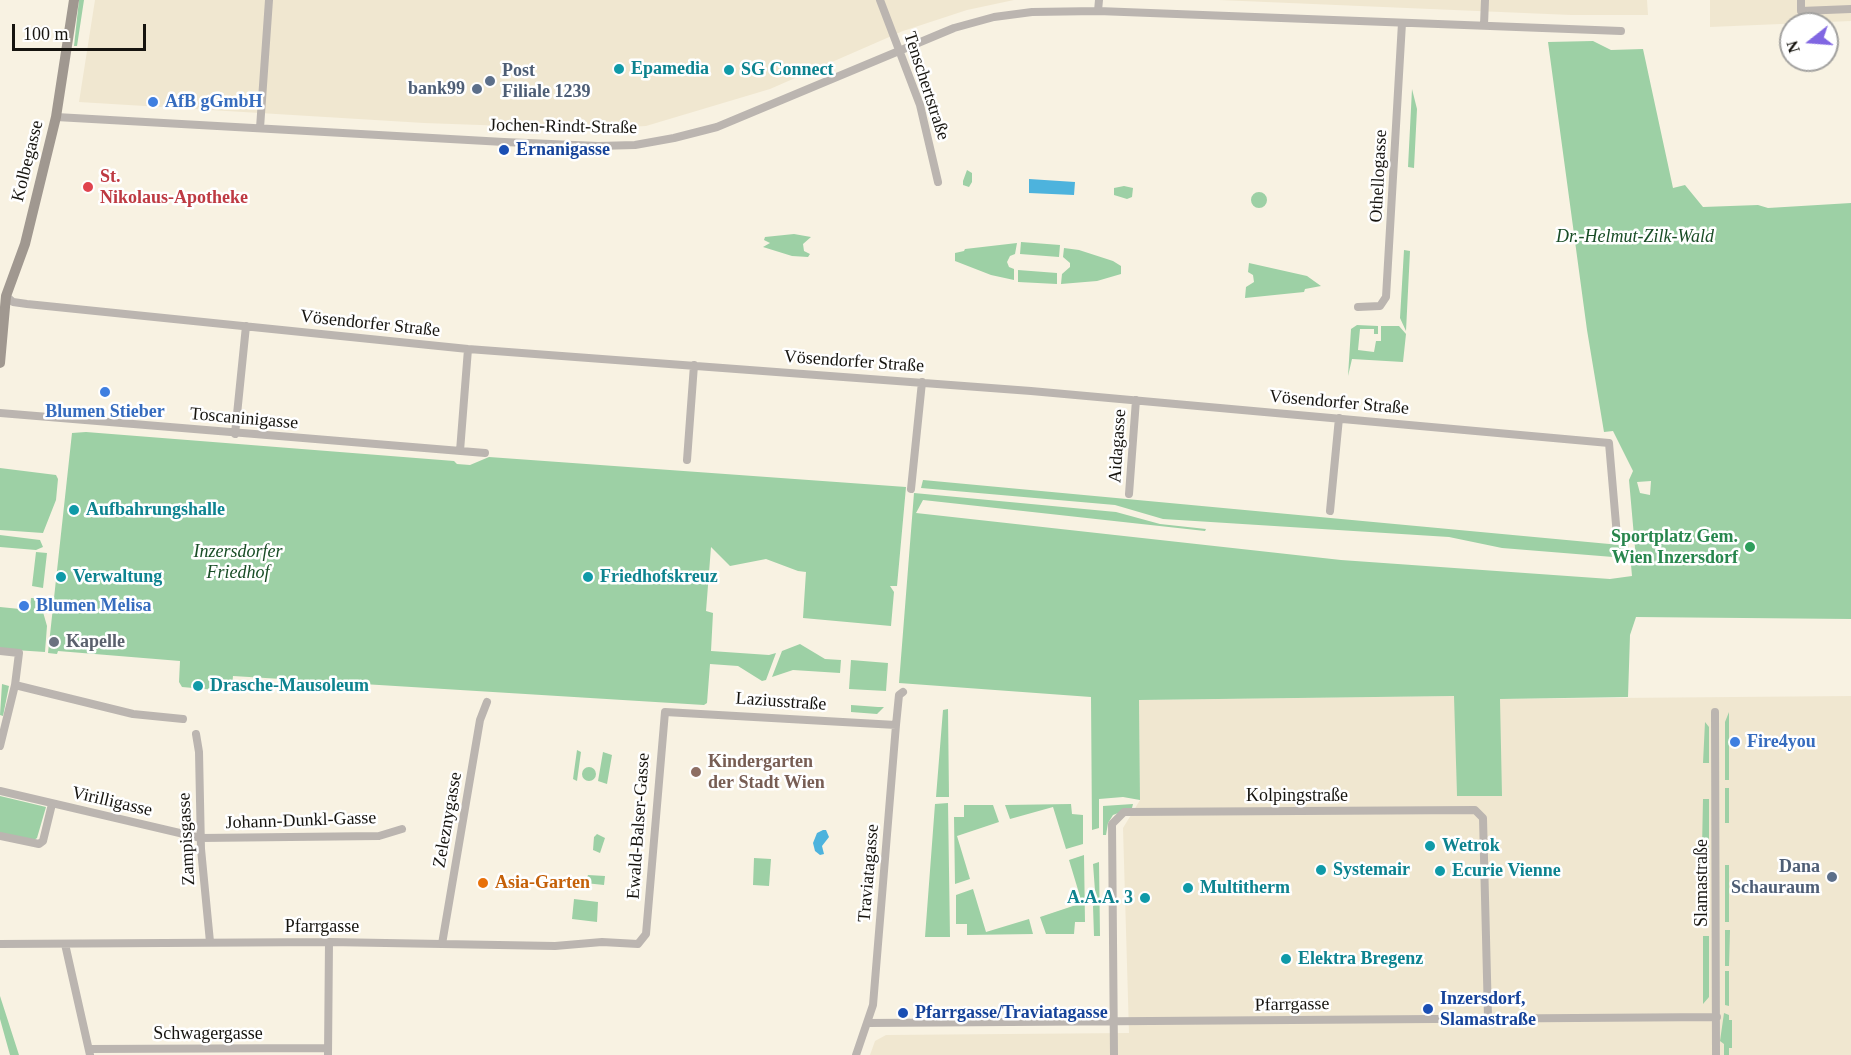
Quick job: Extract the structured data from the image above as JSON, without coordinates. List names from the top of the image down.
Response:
{
  "streets": {
    "main road": ["Kolbegasse"],
    "street": [
      "Tenschertstraße",
      "Jochen-Rindt-Straße",
      "Othellogasse",
      "Vösendorfer Straße",
      "Toscaninigasse",
      "Aidagasse",
      "Laziusstraße",
      "Kolpingstraße",
      "Virilligasse",
      "Zeleznygasse",
      "Johann-Dunkl-Gasse",
      "Ewald-Balser-Gasse",
      "Zampisgasse",
      "Traviatagasse",
      "Slamastraße",
      "Pfarrgasse",
      "Schwagergasse"
    ]
  },
  "crossings": [
    ["Tenschertstraße", "Jochen-Rindt-Straße"],
    ["Jochen-Rindt-Straße", "Kolbegasse"],
    ["Jochen-Rindt-Straße", "Othellogasse"],
    ["Kolbegasse", "Vösendorfer Straße"],
    ["Vösendorfer Straße", "Aidagasse"],
    ["Laziusstraße", "Ewald-Balser-Gasse"],
    ["Laziusstraße", "Traviatagasse"],
    ["Kolpingstraße", "Pfarrgasse"],
    ["Virilligasse", "Johann-Dunkl-Gasse"],
    ["Virilligasse", "Zampisgasse"],
    ["Zeleznygasse", "Pfarrgasse"],
    ["Johann-Dunkl-Gasse", "Zampisgasse"],
    ["Ewald-Balser-Gasse", "Pfarrgasse"],
    ["Zampisgasse", "Pfarrgasse"],
    ["Traviatagasse", "Pfarrgasse"],
    ["Slamastraße", "Pfarrgasse"]
  ],
  "parks": ["Dr.-Helmut-Zilk-Wald", "Inzersdorfer Friedhof"],
  "places": [
    "Epamedia",
    "SG Connect",
    "Post Filiale 1239",
    "bank99",
    "AfB gGmbH",
    "Ernanigasse",
    "St. Nikolaus-Apotheke",
    "Blumen Stieber",
    "Aufbahrungshalle",
    "Sportplatz Gem. Wien Inzersdorf",
    "Verwaltung",
    "Friedhofskreuz",
    "Blumen Melisa",
    "Kapelle",
    "Drasche-Mausoleum",
    "Fire4you",
    "Kindergarten der Stadt Wien",
    "Wetrok",
    "Systemair",
    "Ecurie Vienne",
    "Dana Schauraum",
    "Asia-Garten",
    "Multitherm",
    "A.A.A. 3",
    "Elektra Bregenz",
    "Inzersdorf, Slamastraße",
    "Pfarrgasse/Traviatagasse"
  ],
  "scale_bar": "100 m",
  "north": "left"
}
